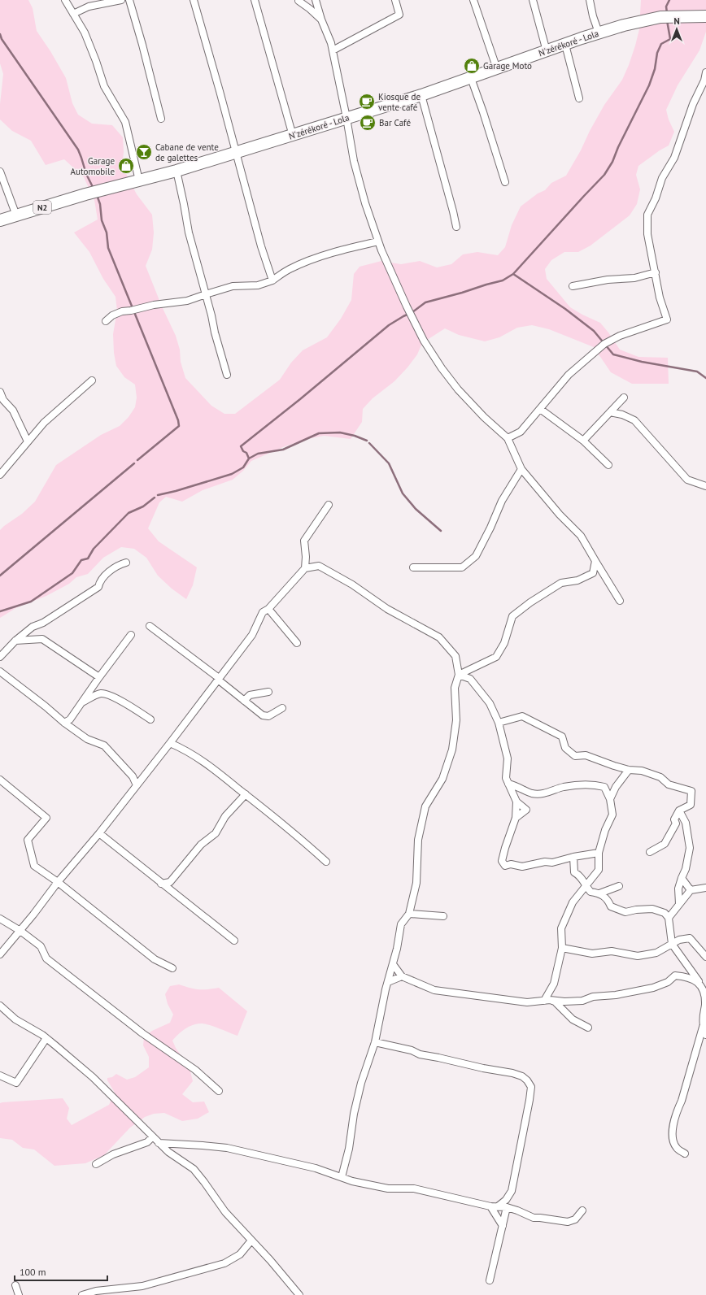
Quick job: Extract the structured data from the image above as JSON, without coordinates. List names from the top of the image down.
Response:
{
  "streets": {
    "highway": ["N'zérékoré - Lola", "N2"]
  },
  "crossings": [
    ["N'zérékoré - Lola", "N2"]
  ],
  "places": {
    "shop": ["Garage Moto", "Garage Automobile"],
    "cafe": ["Kiosque de vente café", "Bar Café"],
    "bar": ["Cabane de vente de galettes"]
  },
  "scale_bar": "100 m",
  "north": "top"
}
